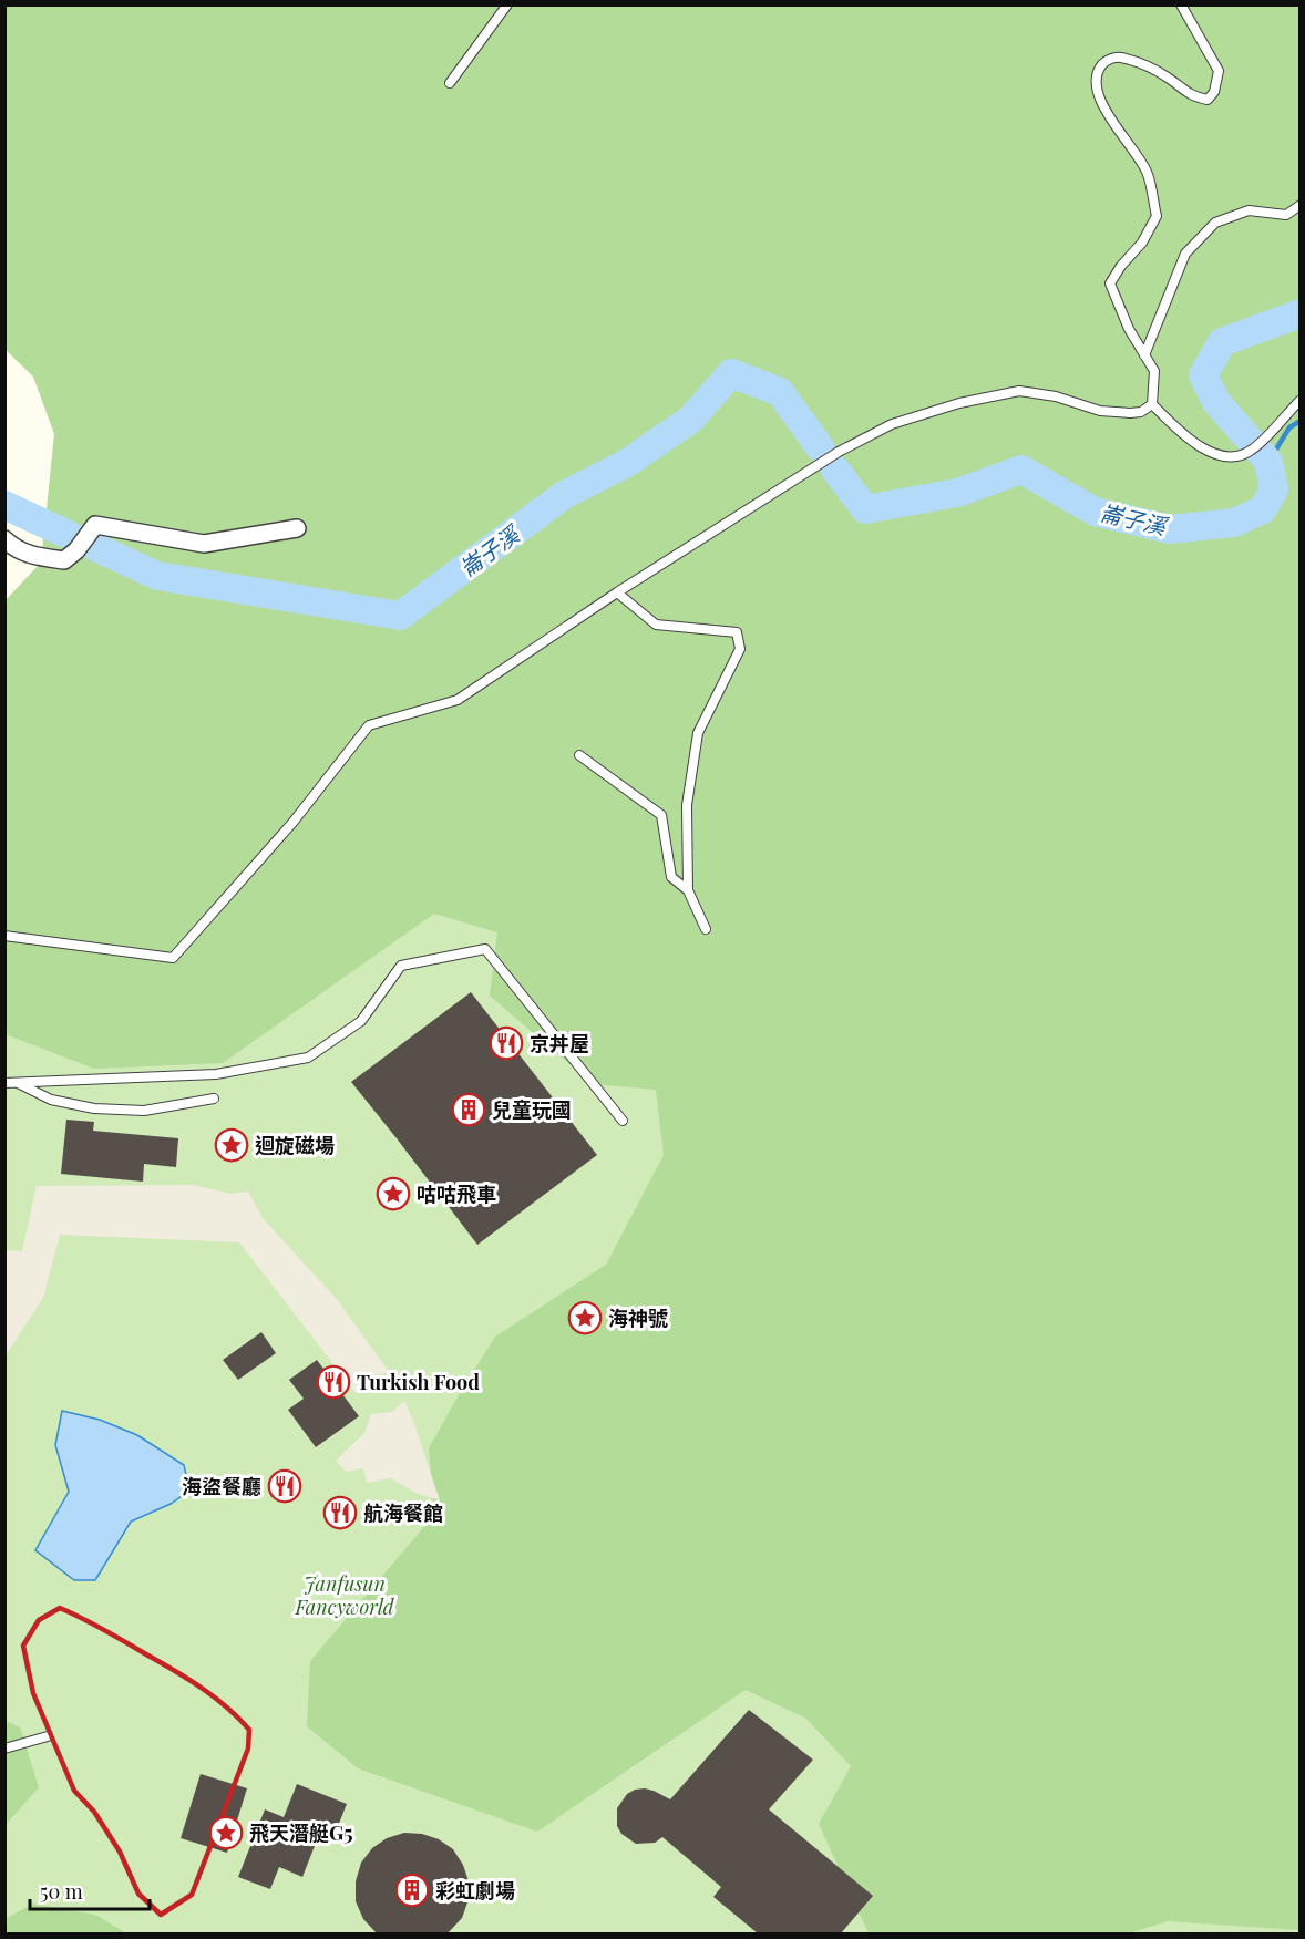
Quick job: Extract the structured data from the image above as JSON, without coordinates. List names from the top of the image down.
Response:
{
  "water": ["崙子溪"],
  "parks": ["Janfusun Fancyworld"],
  "places": {
    "restaurant": [
      "京丼屋",
      "Turkish Food",
      "海盜餐廳",
      "航海餐館"
    ],
    "building": ["兒童玩國", "彩虹劇場"],
    "place": [
      "迴旋磁場",
      "咕咕飛車",
      "海神號",
      "飛天潛艇G5"
    ]
  },
  "scale_bar": "50 m"
}
